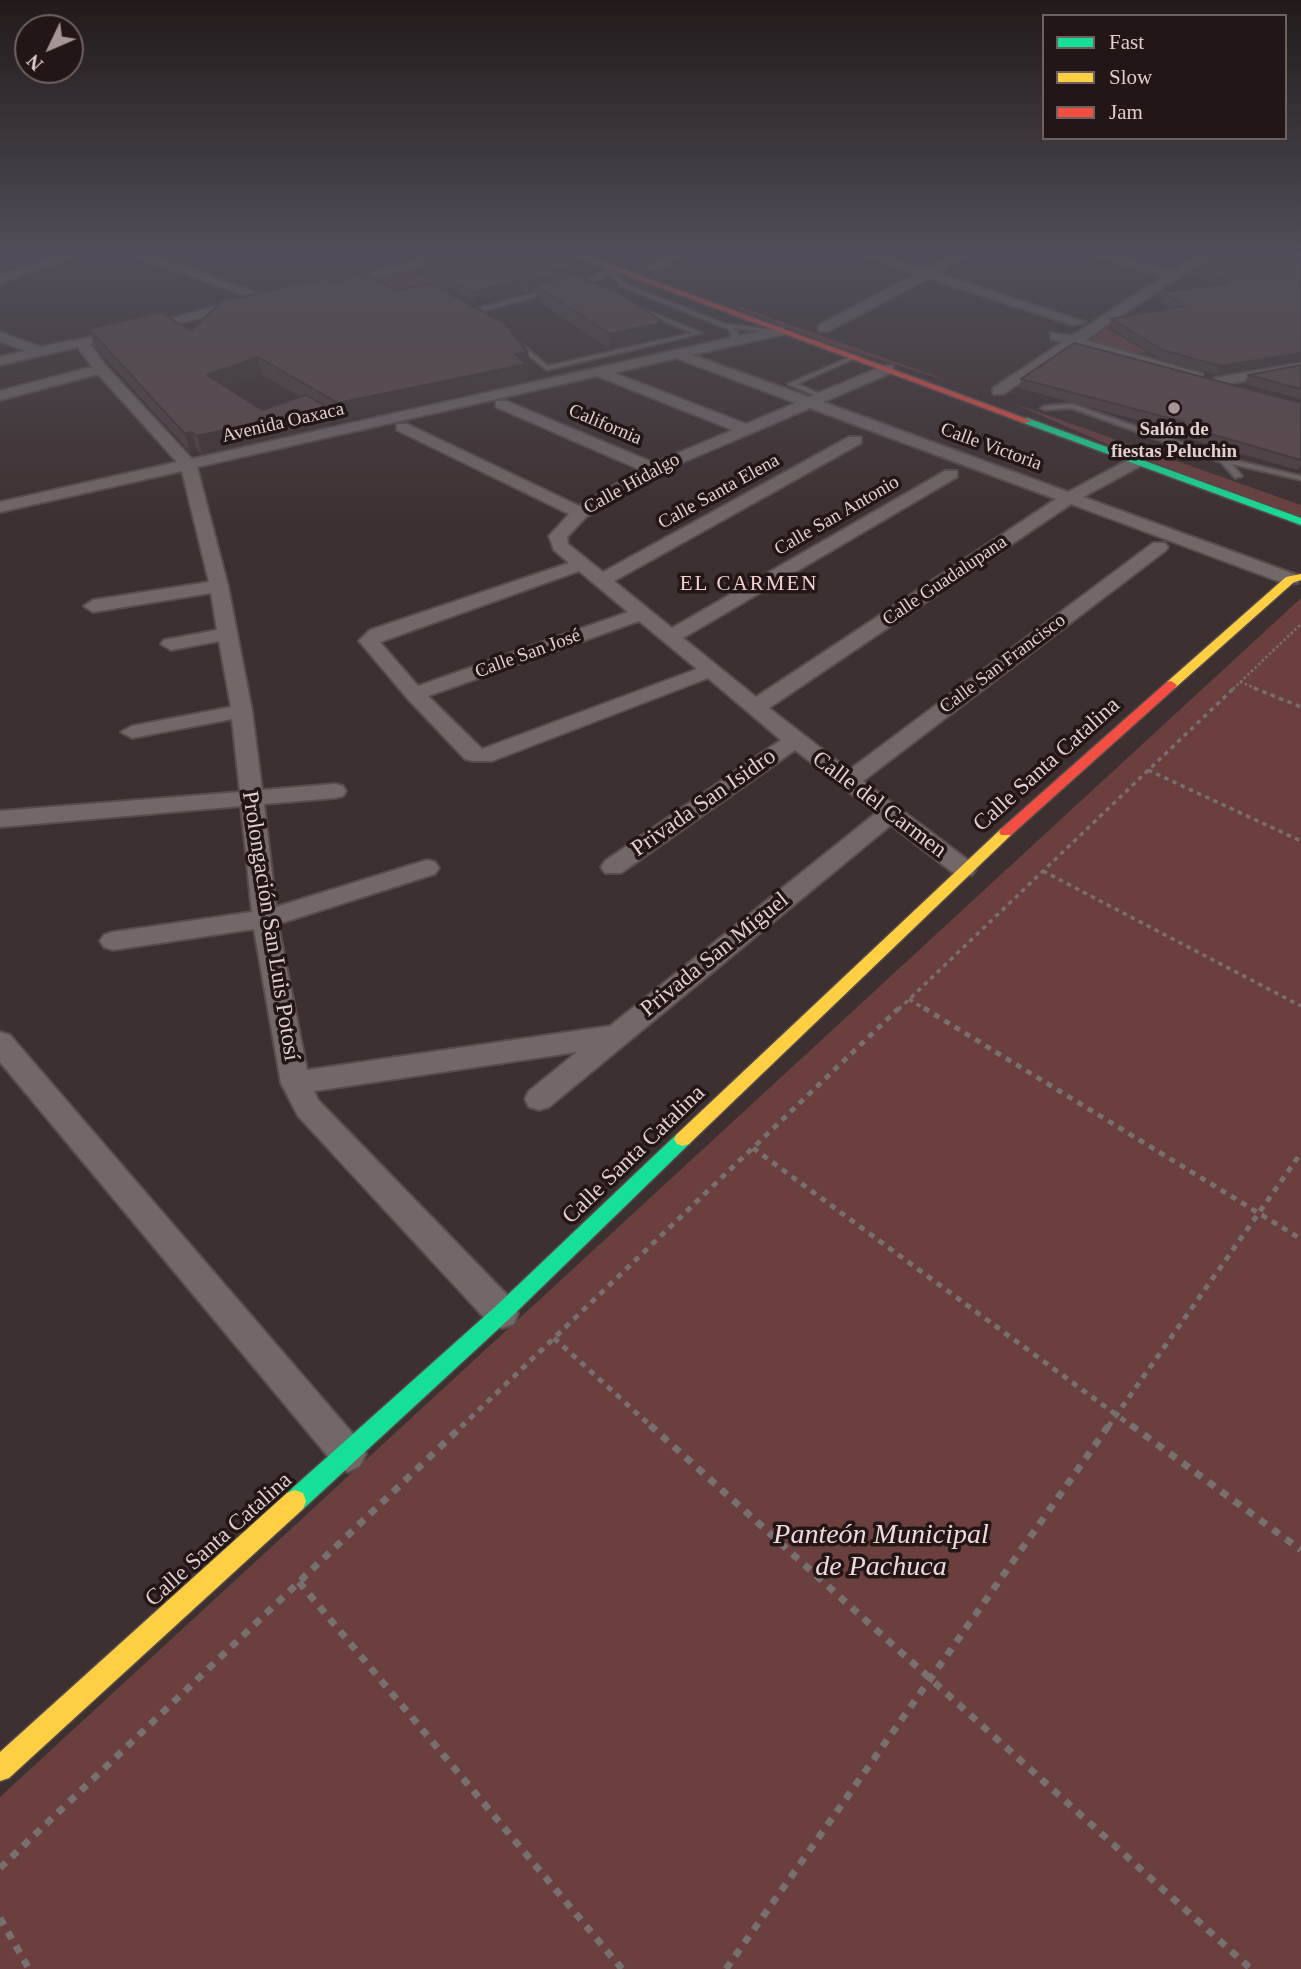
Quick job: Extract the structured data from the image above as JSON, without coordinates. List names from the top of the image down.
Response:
{
  "streets": {
    "main road": ["Calle Santa Catalina"],
    "street": [
      "Avenida Oaxaca",
      "California",
      "Calle Victoria",
      "Calle Hidalgo",
      "Calle Santa Elena",
      "Calle San Antonio",
      "Calle Guadalupana",
      "Calle San José",
      "Calle San Francisco",
      "Privada San Isidro",
      "Calle del Carmen",
      "Prolongación San Luis Potosí",
      "Privada San Miguel"
    ]
  },
  "crossings": [
    ["Avenida Oaxaca", "Calle Victoria"],
    ["Avenida Oaxaca", "Prolongación San Luis Potosí"],
    ["California", "Calle Hidalgo"],
    ["Calle Victoria", "Calle Hidalgo"],
    ["Calle Victoria", "Calle Guadalupana"],
    ["Calle Victoria", "Calle Santa Catalina"],
    ["Calle Hidalgo", "Calle Santa Elena"],
    ["Calle Hidalgo", "Calle San Antonio"],
    ["Calle Hidalgo", "Calle Guadalupana"],
    ["Calle Hidalgo", "Calle San José"],
    ["Calle Hidalgo", "Privada San Isidro"],
    ["Calle Hidalgo", "Calle del Carmen"],
    ["Calle San Francisco", "Calle del Carmen"],
    ["Calle Santa Catalina", "Calle del Carmen"],
    ["Calle Santa Catalina", "Prolongación San Luis Potosí"],
    ["Privada San Isidro", "Calle del Carmen"],
    ["Calle del Carmen", "Privada San Miguel"]
  ],
  "districts": ["EL CARMEN"],
  "parks": ["Panteón Municipal de Pachuca"],
  "places": ["Salón de fiestas Peluchin"],
  "legend": ["Fast", "Slow", "Jam"],
  "north": "bottom left"
}
